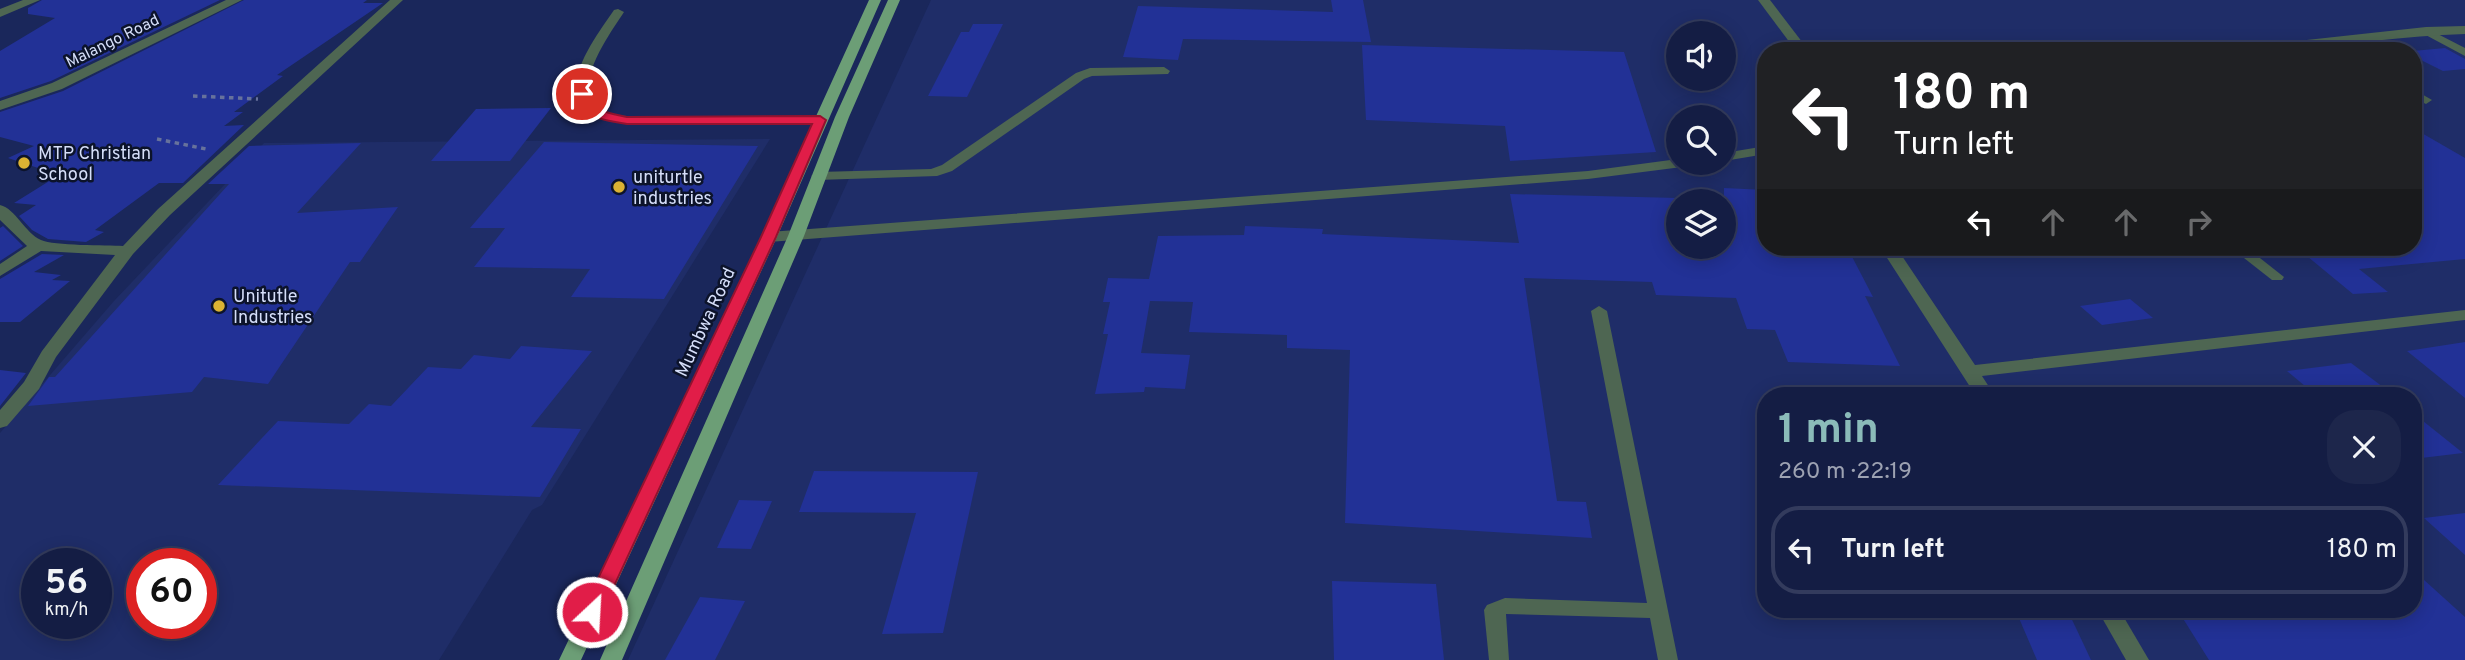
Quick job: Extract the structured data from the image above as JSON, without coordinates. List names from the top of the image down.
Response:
{
  "streets": {
    "main road": ["Mumbwa Road"],
    "street": ["Malango Road"]
  },
  "places": ["MTP Christian School", "uniturtle industries", "Unitutle Industries"],
  "page": {
    "turn": ["180 m", "Turn left"],
    "heading": ["1 min", "260 m · 22:19"],
    "list": [
      {
        "name": "Turn left",
        "value": "180 m"
      }
    ],
    "speed": "56 km/h",
    "limit": "60"
  }
}
